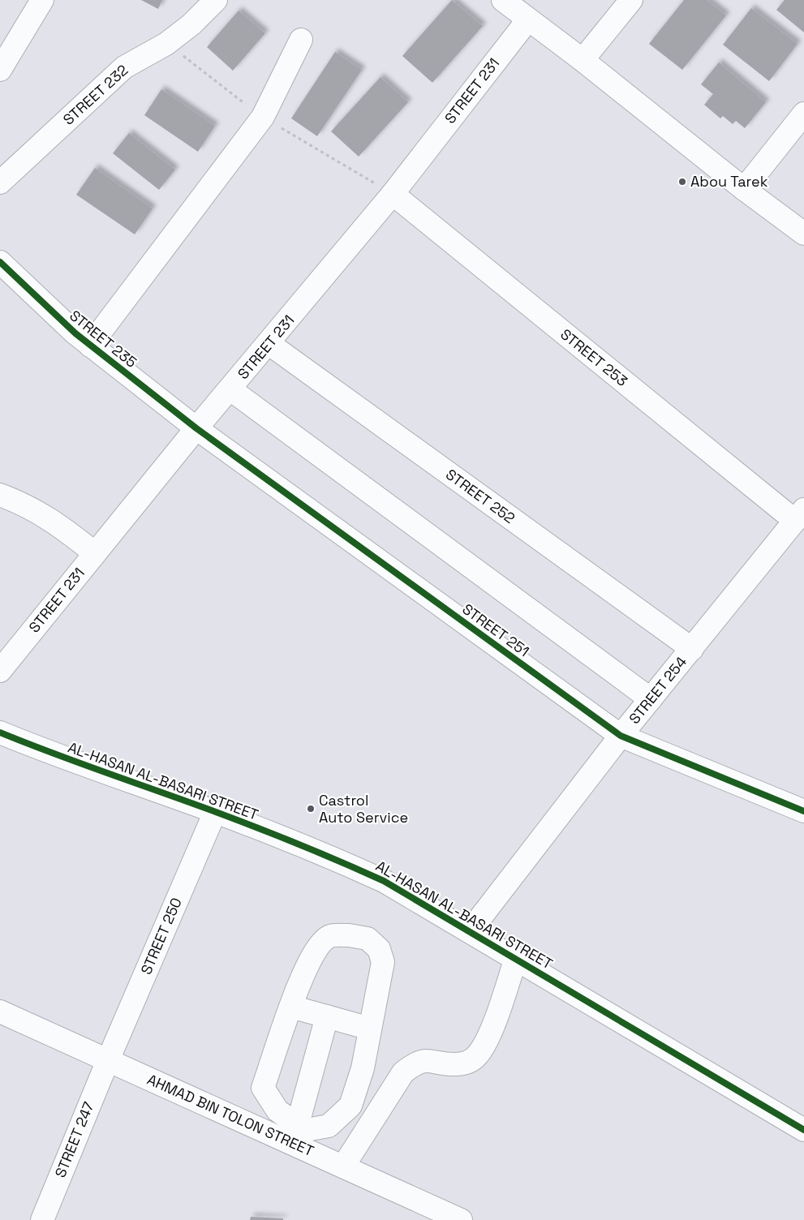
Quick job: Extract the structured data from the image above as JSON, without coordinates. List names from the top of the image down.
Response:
{
  "streets": {
    "street": [
      "STREET 231",
      "STREET 232",
      "STREET 235",
      "STREET 253",
      "STREET 252",
      "STREET 251",
      "STREET 254",
      "AL-HASAN AL-BASARI STREET",
      "STREET 250",
      "AHMAD BIN TOLON STREET",
      "STREET 247"
    ]
  },
  "crossings": [
    ["STREET 231", "STREET 235"],
    ["STREET 231", "STREET 253"],
    ["STREET 231", "STREET 252"],
    ["STREET 231", "STREET 251"],
    ["STREET 235", "STREET 251"],
    ["STREET 253", "STREET 254"],
    ["STREET 252", "STREET 254"],
    ["STREET 251", "STREET 254"],
    ["STREET 254", "AL-HASAN AL-BASARI STREET"],
    ["AL-HASAN AL-BASARI STREET", "STREET 250"],
    ["STREET 250", "AHMAD BIN TOLON STREET"],
    ["STREET 250", "STREET 247"],
    ["AHMAD BIN TOLON STREET", "STREET 247"]
  ],
  "places": ["Abou Tarek", "Castrol Auto Service"]
}
